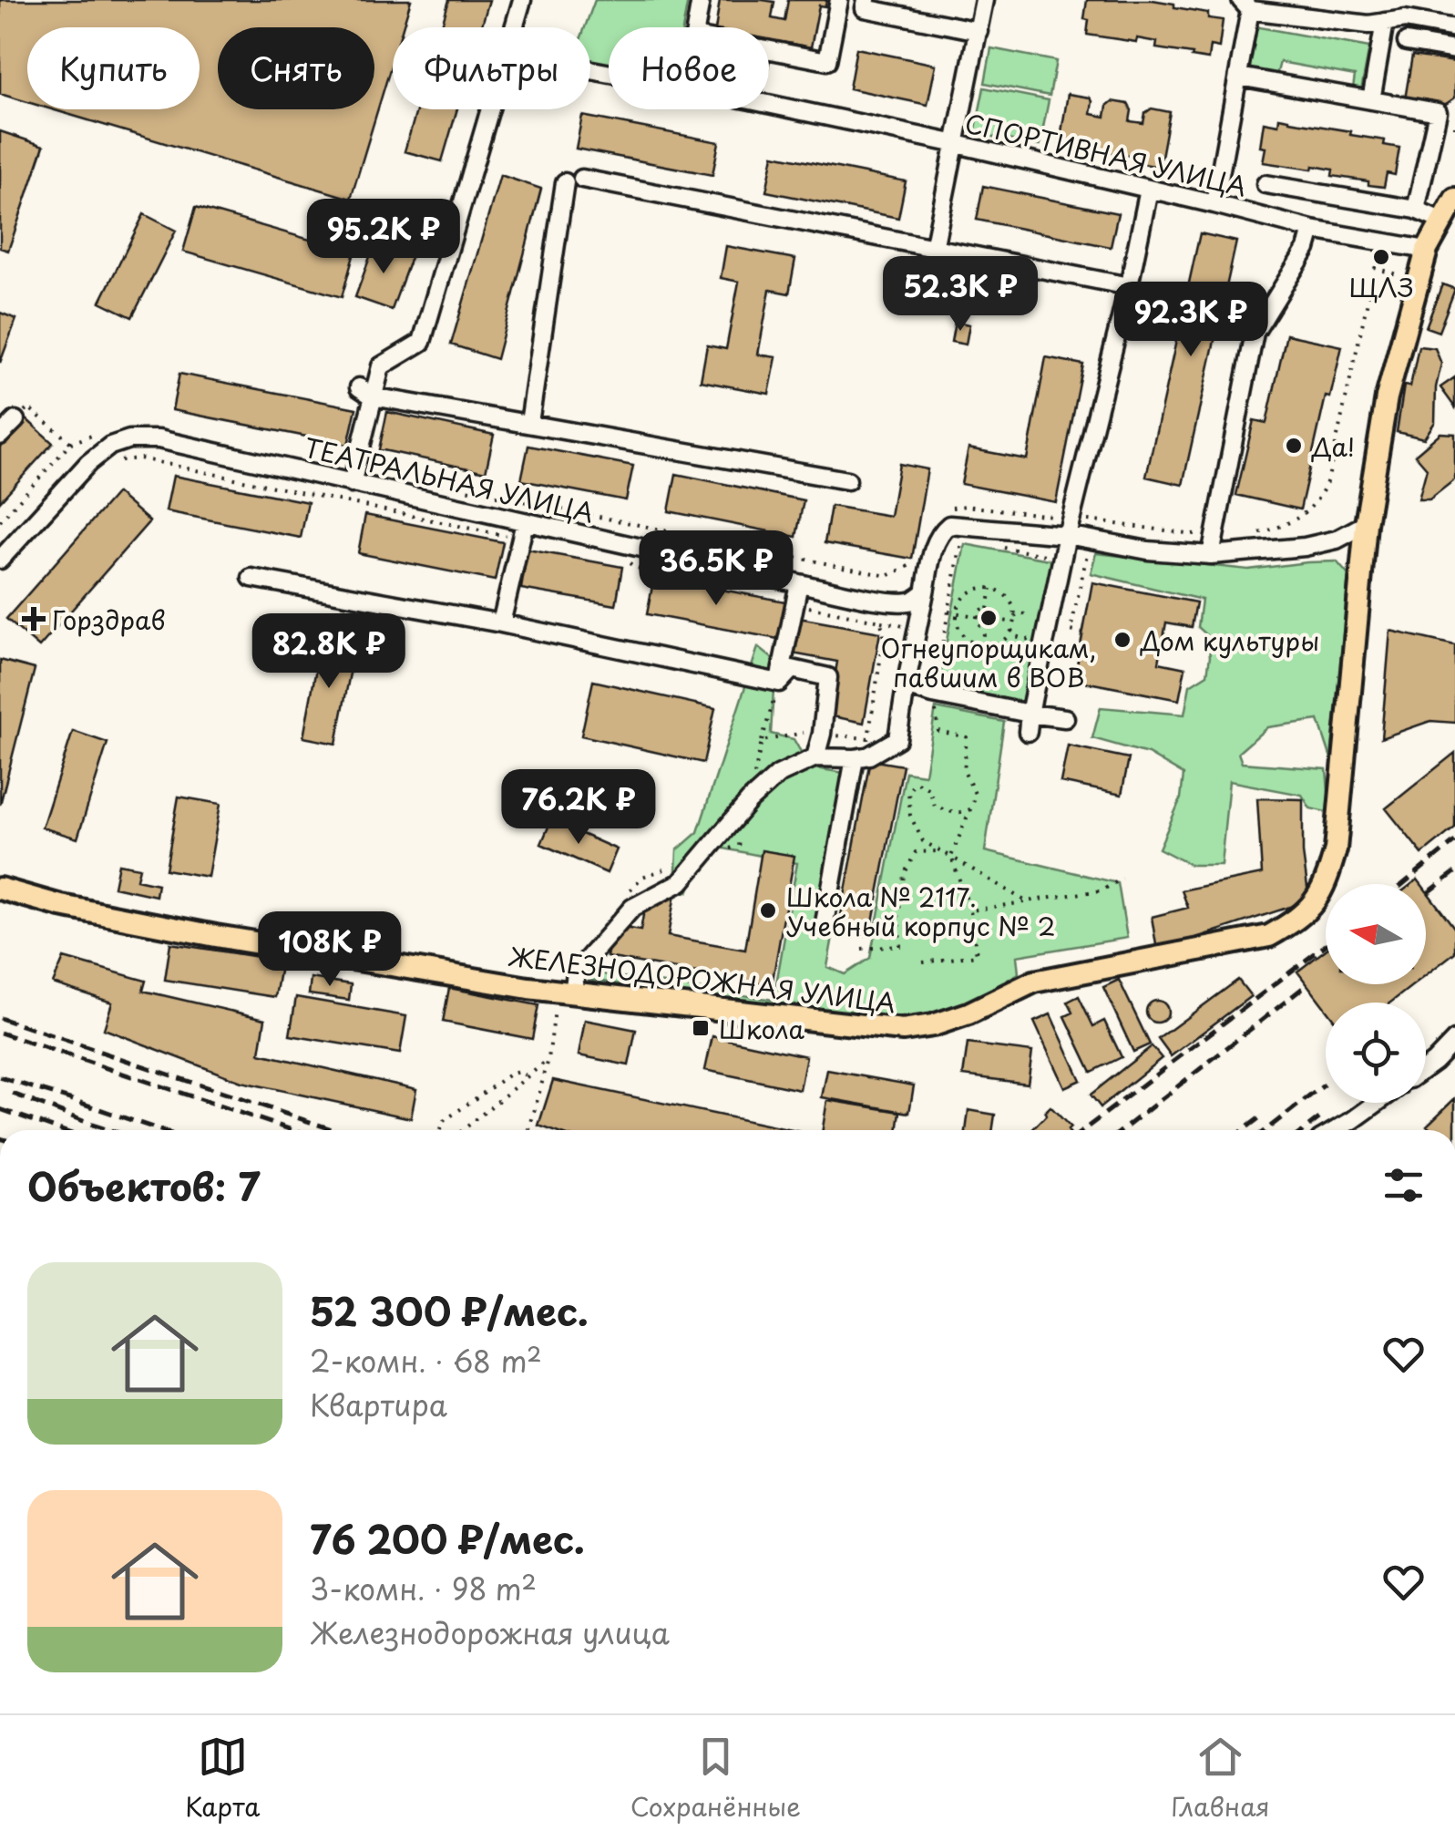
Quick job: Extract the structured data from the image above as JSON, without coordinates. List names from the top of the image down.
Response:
{
  "streets": {
    "main road": ["ЖЕЛЕЗНОДОРОЖНАЯ УЛИЦА"],
    "street": ["СПОРТИВНАЯ УЛИЦА", "ТЕАТРАЛЬНАЯ УЛИЦА"]
  },
  "crossings": [
    ["СПОРТИВНАЯ УЛИЦА", "ЖЕЛЕЗНОДОРОЖНАЯ УЛИЦА"]
  ],
  "places": {
    "other": [
      "ЩЛЗ",
      "Да!",
      "Огнеупорщикам, павшим в ВОВ",
      "Дом культуры",
      "Школа № 2117. Учебный корпус № 2"
    ],
    "health": ["Горздрав"],
    "transit": ["Школа"]
  },
  "north": "left",
  "page": {
    "chip": [
      "Купить",
      "Снять",
      "Фильтры",
      "Новое"
    ],
    "price": [
      "95.2K ₽",
      "52.3K ₽",
      "92.3K ₽",
      "36.5K ₽",
      "82.8K ₽",
      "76.2K ₽",
      "108K ₽"
    ],
    "heading": "Объектов: 7",
    "list": [
      {
        "name": "52 300 ₽/мес.",
        "note": "2-комн. · 68 m² · Квартира"
      },
      {
        "name": "76 200 ₽/мес.",
        "note": "3-комн. · 98 m² · Железнодорожная улица"
      }
    ],
    "tabs": ["Карта", "Сохранённые", "Главная"]
  }
}
